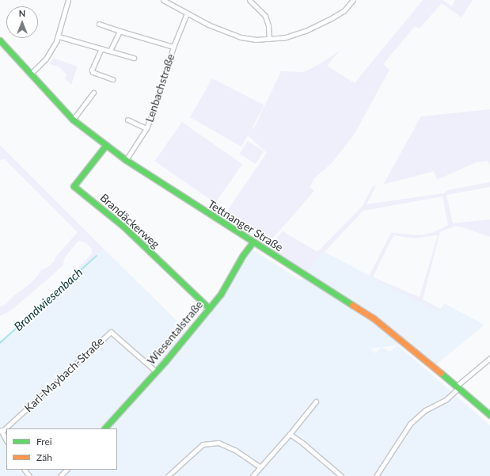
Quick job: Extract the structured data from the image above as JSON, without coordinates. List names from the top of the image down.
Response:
{
  "streets": {
    "main road": ["Brandäckerweg", "Tettnanger Straße", "Wiesentalstraße"],
    "street": ["Lenbachstraße", "Karl-Maybach-Straße"]
  },
  "crossings": [
    ["Lenbachstraße", "Tettnanger Straße"],
    ["Brandäckerweg", "Tettnanger Straße"],
    ["Brandäckerweg", "Wiesentalstraße"],
    ["Tettnanger Straße", "Wiesentalstraße"],
    ["Wiesentalstraße", "Karl-Maybach-Straße"]
  ],
  "water": ["Brandwiesenbach"],
  "legend": ["Frei", "Zäh"],
  "north": "top"
}
